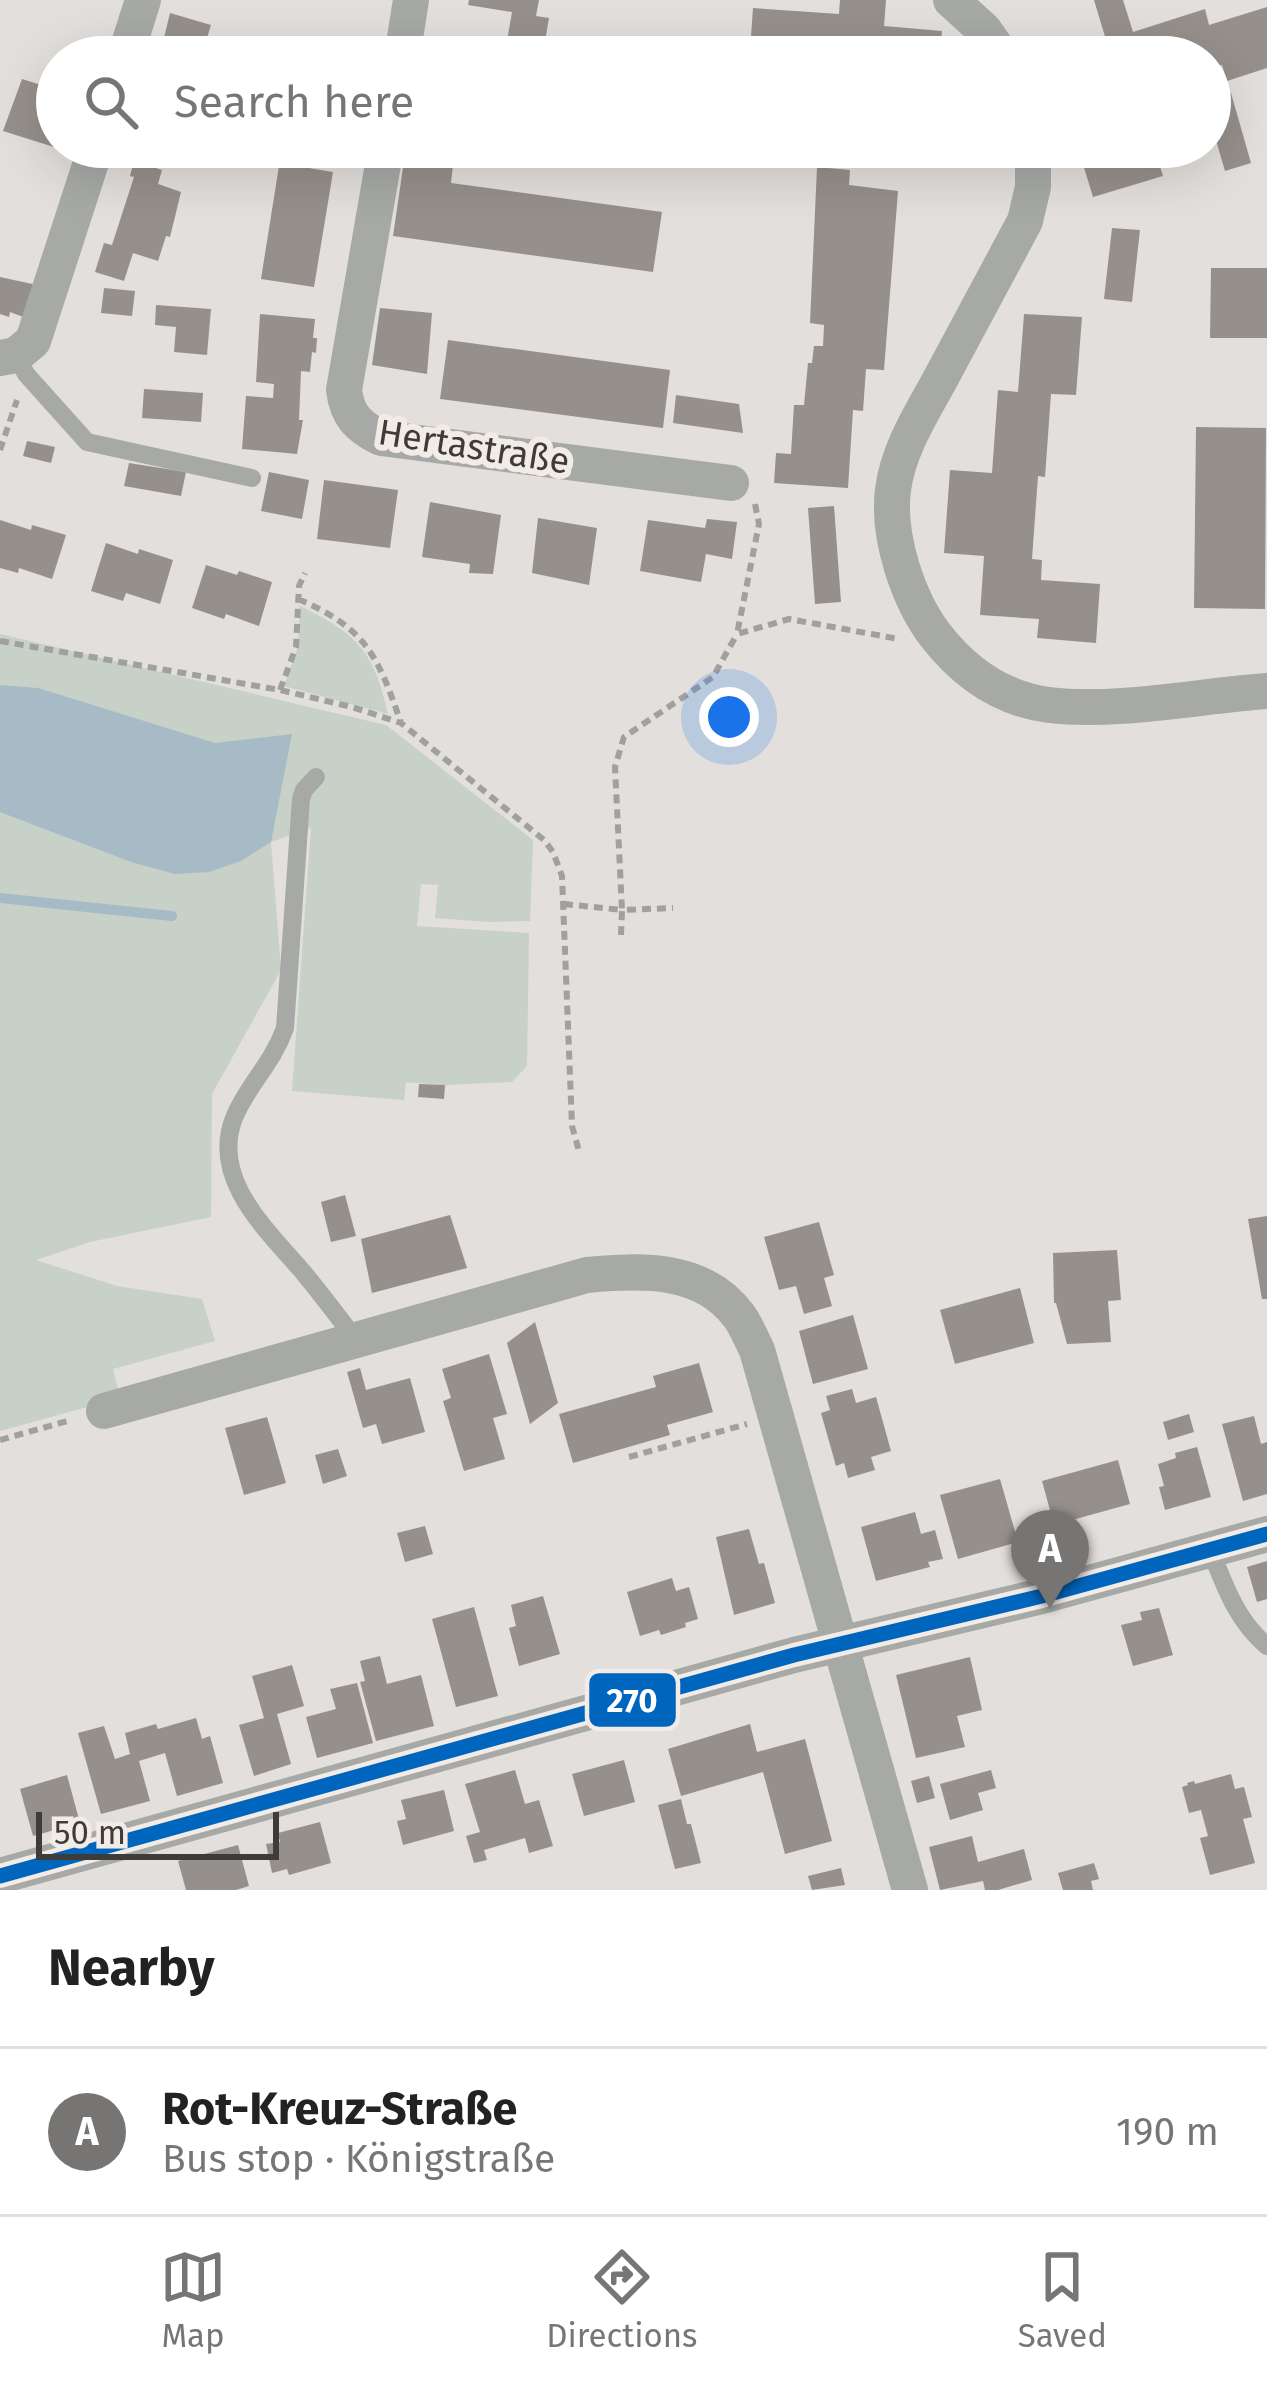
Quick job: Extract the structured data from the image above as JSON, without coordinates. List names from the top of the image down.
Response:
{
  "streets": {
    "street": ["Hertastraße"]
  },
  "lines": ["transit line 270"],
  "scale_bar": "50 m",
  "page": {
    "search": "Search here",
    "pins": "A",
    "scale": "50 m",
    "heading": "Nearby",
    "list": [
      {
        "mark": "A",
        "name": "Rot-Kreuz-Straße",
        "note": "Bus stop · Königstraße",
        "value": "190 m"
      }
    ],
    "nav": ["Map", "Directions", "Saved"]
  }
}
